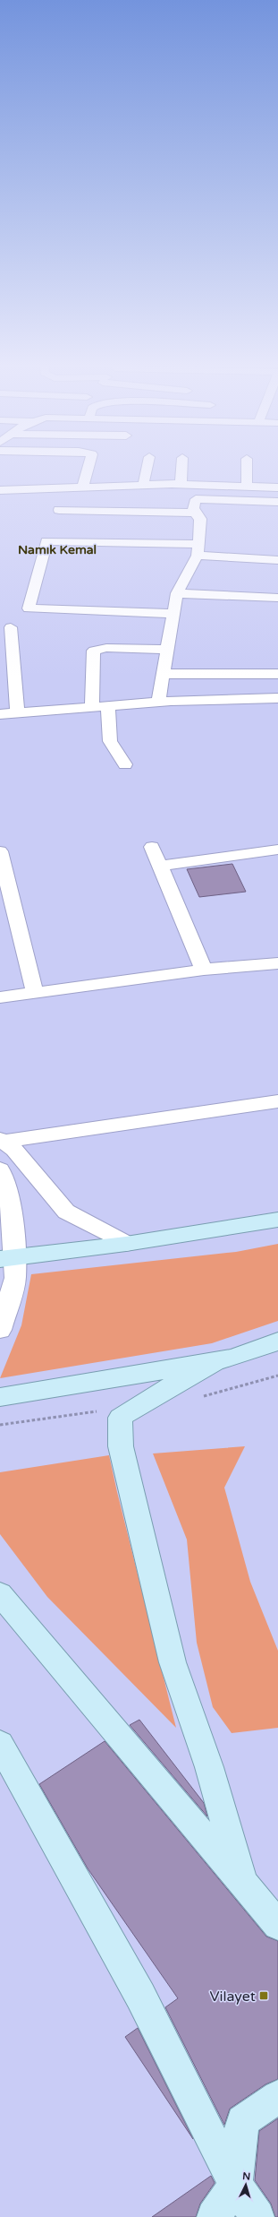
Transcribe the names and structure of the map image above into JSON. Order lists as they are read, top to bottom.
{
  "districts": ["Namık Kemal"],
  "places": {
    "transit": ["Vilayet"]
  },
  "north": "top"
}
